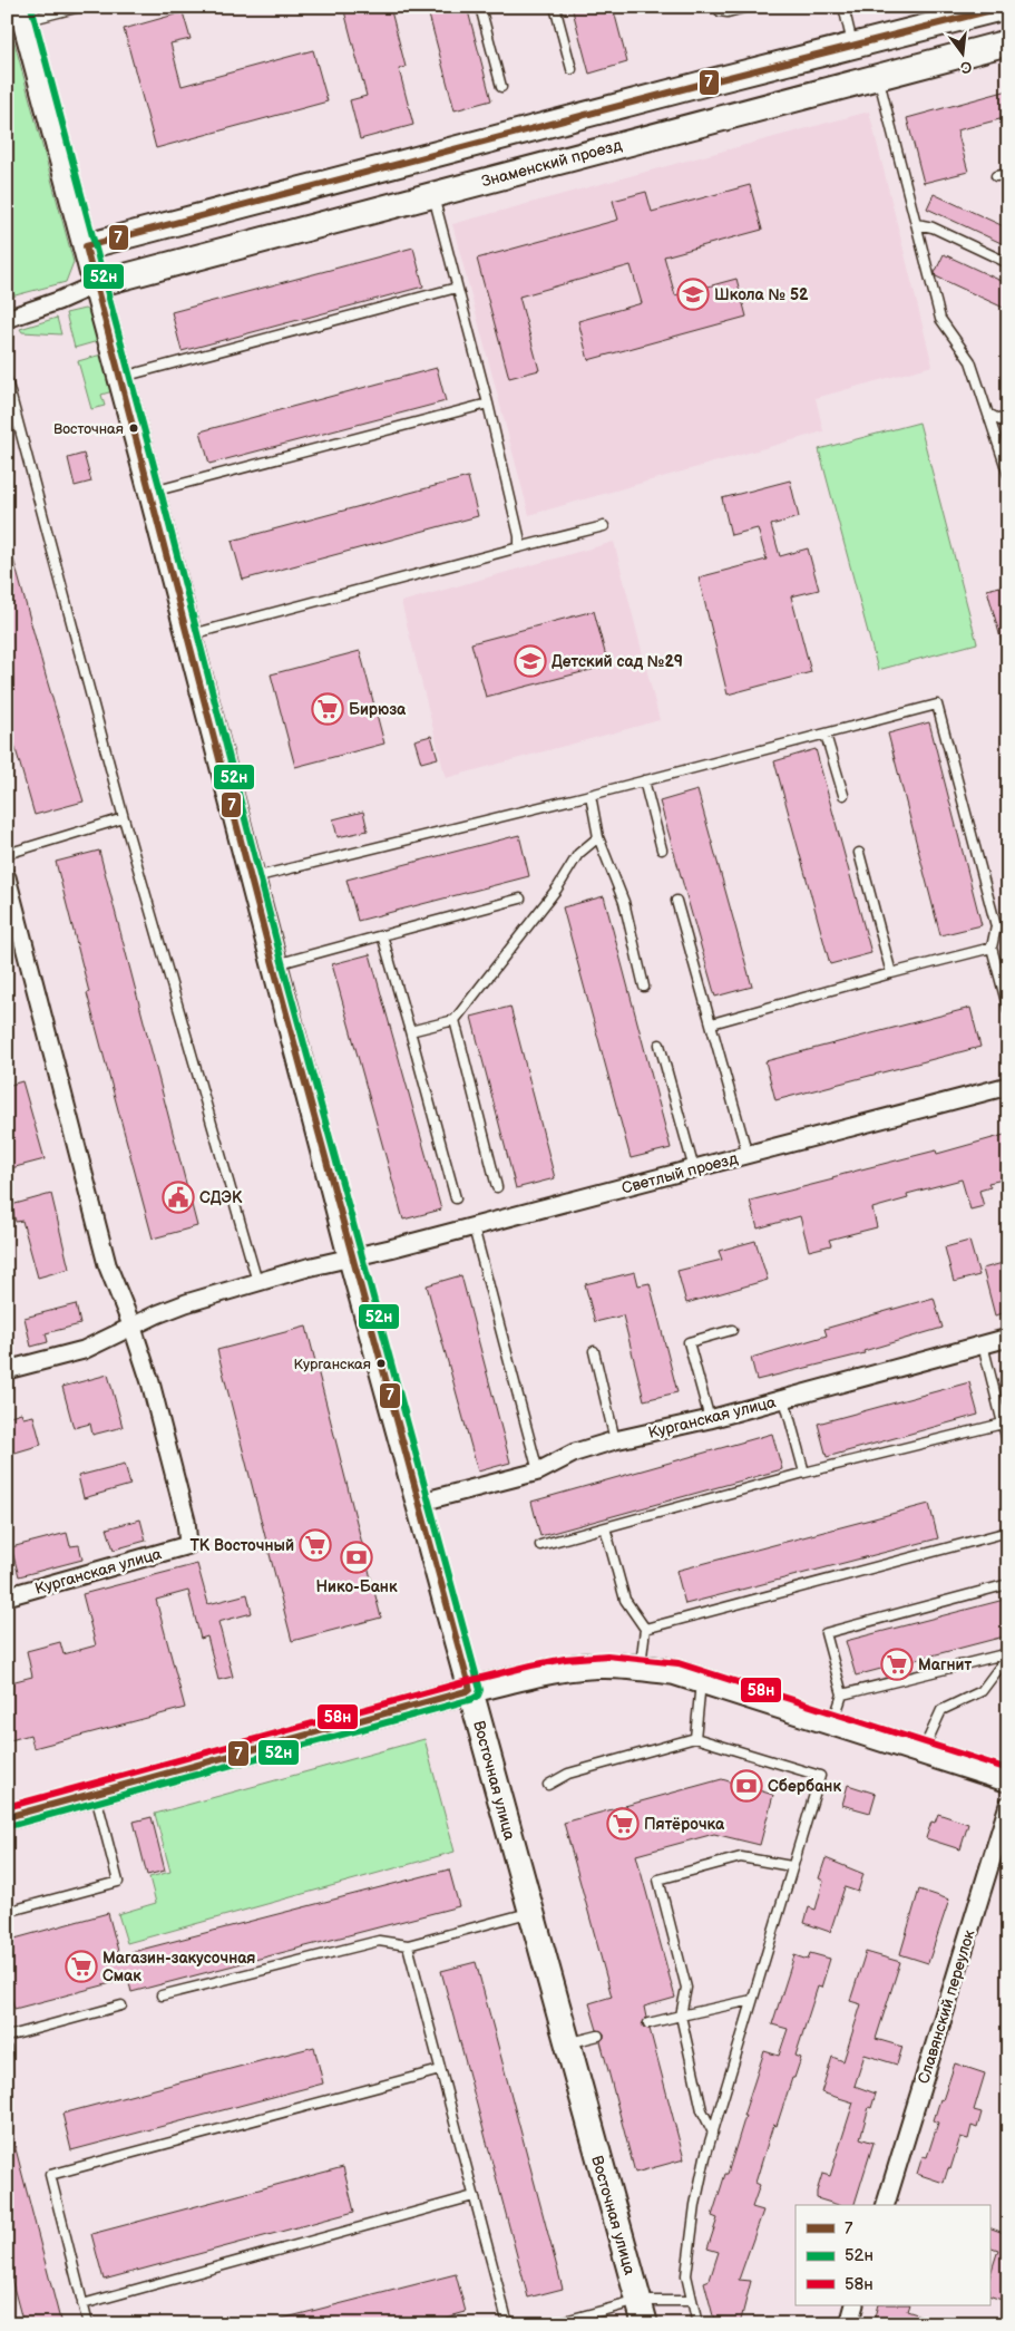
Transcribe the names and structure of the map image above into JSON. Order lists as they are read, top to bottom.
{
  "streets": {
    "main road": ["Знаменский проезд", "Восточная улица"],
    "street": ["Светлый проезд", "Курганская улица", "Славянский переулок"]
  },
  "crossings": [
    ["Знаменский проезд", "Восточная улица"],
    ["Светлый проезд", "Курганская улица"],
    ["Светлый проезд", "Восточная улица"],
    ["Курганская улица", "Восточная улица"]
  ],
  "places": {
    "school or university": ["Школа № 52", "Детский сад №29"],
    "other": ["Восточная", "Курганская"],
    "supermarket": [
      "Бирюза",
      "ТК Восточный",
      "Магнит",
      "Пятёрочка",
      "Магазин-закусочная Смак"
    ],
    "public building": ["СДЭК"],
    "bank": ["Нико-Банк", "Сбербанк"]
  },
  "lines": ["transit line 7", "transit line 52н", "transit line 58н"],
  "legend": ["7", "52н", "58н"],
  "north": "bottom"
}
